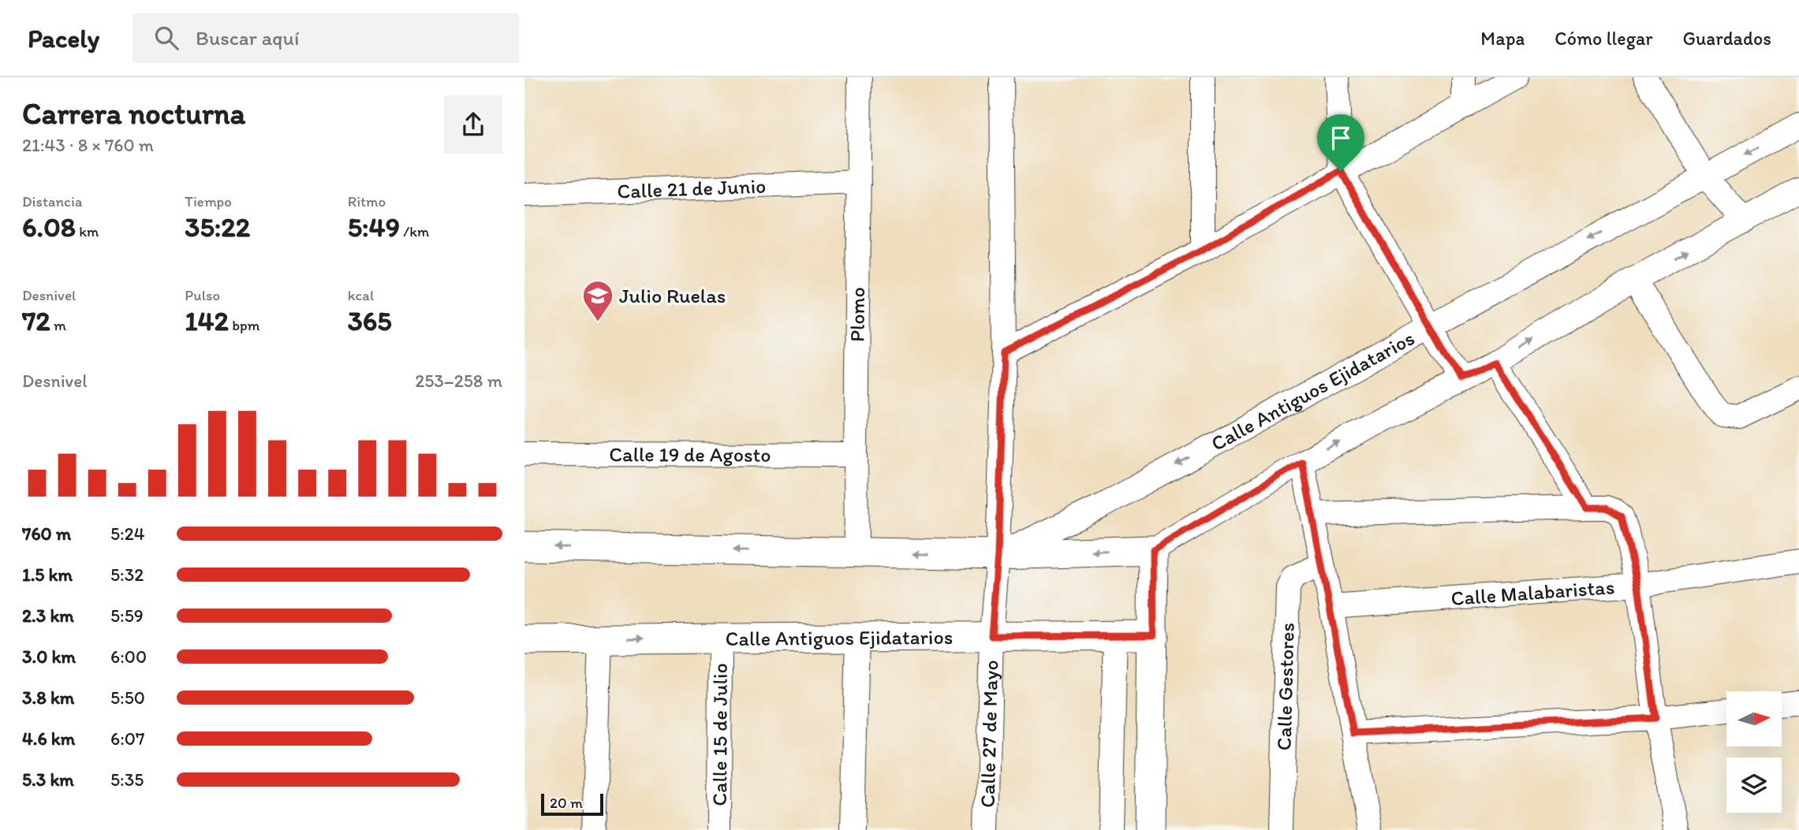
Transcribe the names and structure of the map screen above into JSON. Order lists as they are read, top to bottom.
{
  "streets": {
    "street": [
      "Calle 21 de Junio",
      "Plomo",
      "Calle Antiguos Ejidatarios",
      "Calle 19 de Agosto",
      "Calle Malabaristas",
      "Calle Gestores",
      "Calle 27 de Mayo",
      "Calle 15 de Julio"
    ]
  },
  "crossings": [
    ["Calle 21 de Junio", "Plomo"],
    ["Plomo", "Calle Antiguos Ejidatarios"],
    ["Plomo", "Calle 19 de Agosto"],
    ["Calle Antiguos Ejidatarios", "Calle 27 de Mayo"],
    ["Calle Antiguos Ejidatarios", "Calle 15 de Julio"]
  ],
  "places": {
    "school or university": ["Julio Ruelas"]
  },
  "scale_bar": "20 m",
  "north": "right",
  "page": {
    "header": "Pacely",
    "search": "Buscar aquí",
    "nav": ["Mapa", "Cómo llegar", "Guardados"],
    "heading": ["Carrera nocturna", "21:43 · 8 × 760 m"],
    "stats": [
      ["Distancia", "6.08 km"],
      ["Tiempo", "35:22"],
      ["Ritmo", "5:49 /km"],
      ["Desnivel", "72 m"],
      ["Pulso", "142 bpm"],
      ["kcal", "365"]
    ],
    "chart": ["Desnivel", "253–258 m"],
    "list": [
      {
        "name": "760 m",
        "note": "5:24"
      },
      {
        "name": "1.5 km",
        "note": "5:32"
      },
      {
        "name": "2.3 km",
        "note": "5:59"
      },
      {
        "name": "3.0 km",
        "note": "6:00"
      },
      {
        "name": "3.8 km",
        "note": "5:50"
      },
      {
        "name": "4.6 km",
        "note": "6:07"
      },
      {
        "name": "5.3 km",
        "note": "5:35"
      }
    ],
    "scale": "20 m"
  }
}
